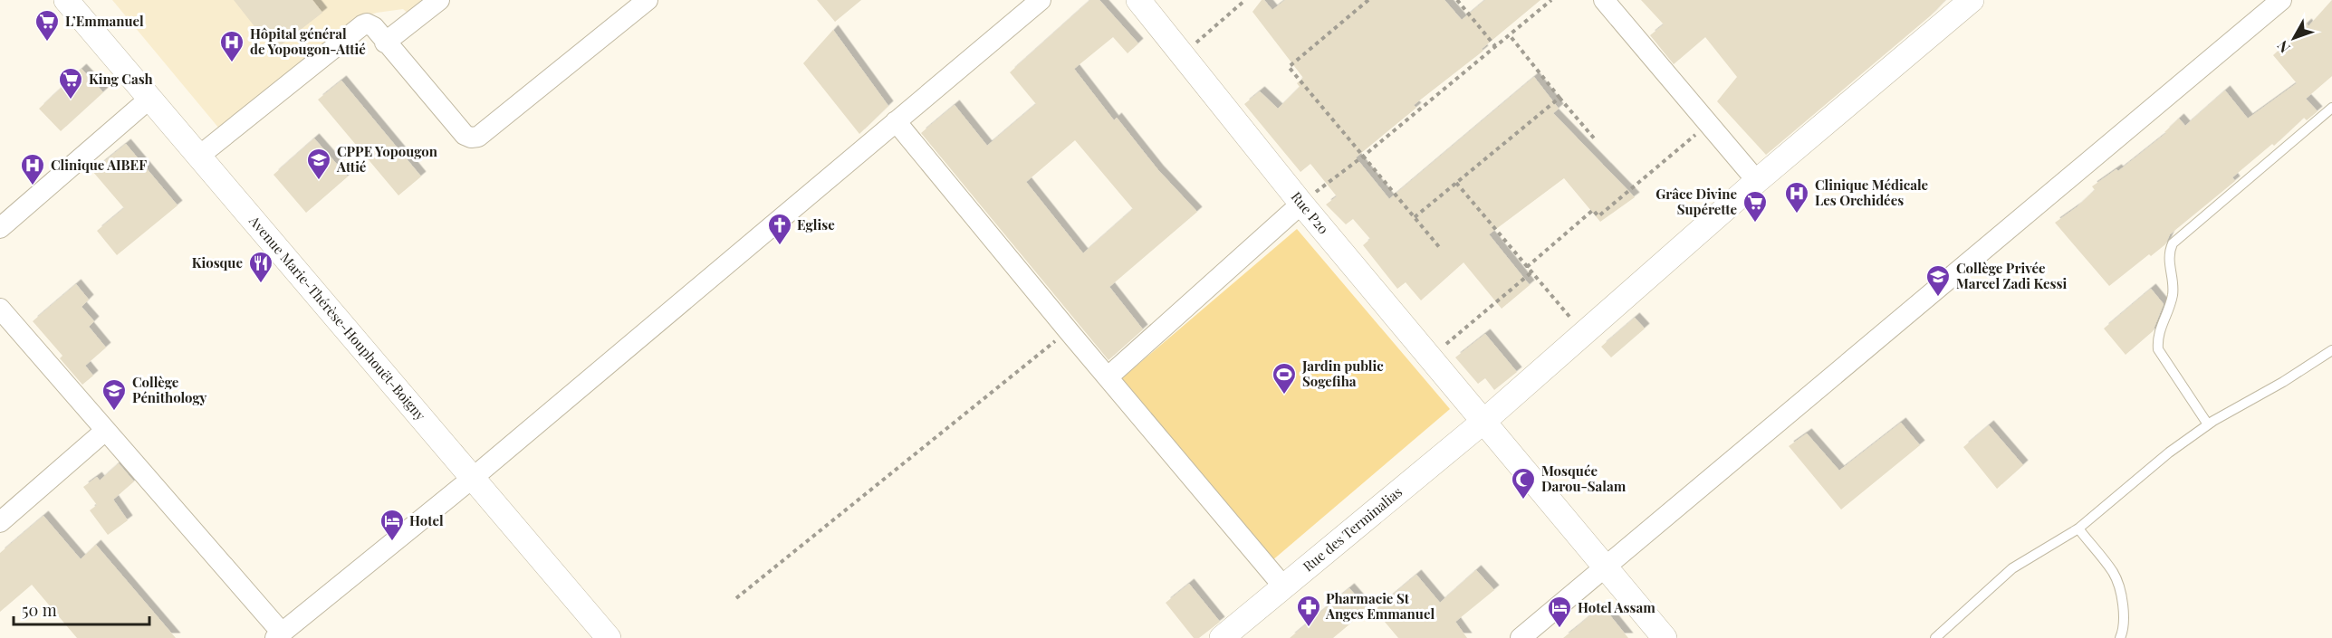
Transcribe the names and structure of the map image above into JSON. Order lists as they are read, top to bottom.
{
  "streets": {
    "street": ["Rue P20", "Avenue Marie-Thérèse-Houphouët-Boigny", "Rue des Terminalias"]
  },
  "crossings": [
    ["Rue P20", "Rue des Terminalias"]
  ],
  "places": {
    "supermarket": ["L’Emmanuel", "King Cash", "Grâce Divine Supérette"],
    "hospital": ["Hôpital général de Yopougon-Attié", "Clinique AIBEF", "Clinique Médicale Les Orchidées"],
    "school or university": ["CPPE Yopougon Attié", "Collège Privée Marcel Zadi Kessi", "Collège Pénithology"],
    "church": ["Eglise"],
    "restaurant": ["Kiosque"],
    "sports": ["Jardin public Sogefiha"],
    "mosque": ["Mosquée Darou-Salam"],
    "hotel": ["Hotel", "Hotel Assam"],
    "pharmacy": ["Pharmacie St Anges Emmanuel"]
  },
  "scale_bar": "50 m",
  "north": "bottom left"
}
